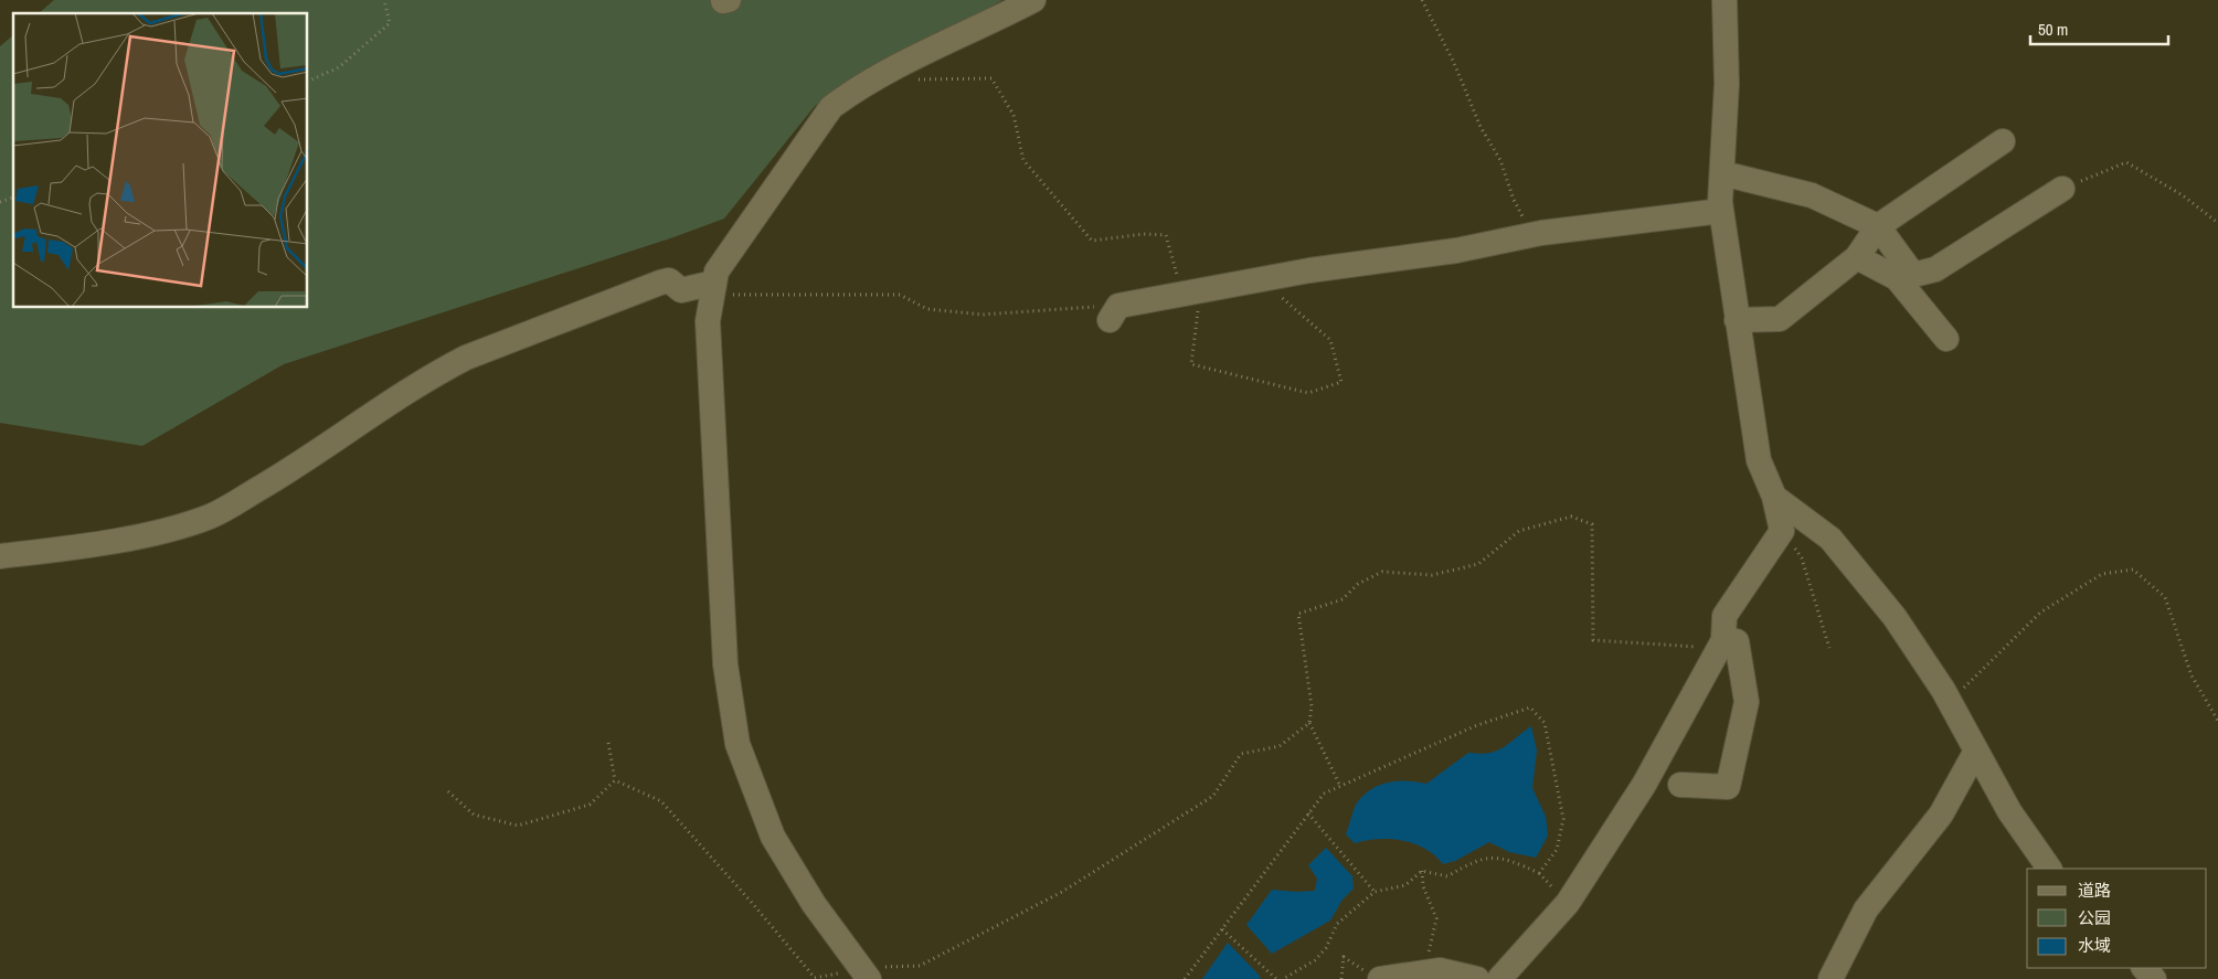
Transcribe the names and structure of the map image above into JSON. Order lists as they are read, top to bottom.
{
  "legend": ["道路", "公园", "水域"],
  "scale_bar": "50 m"
}
